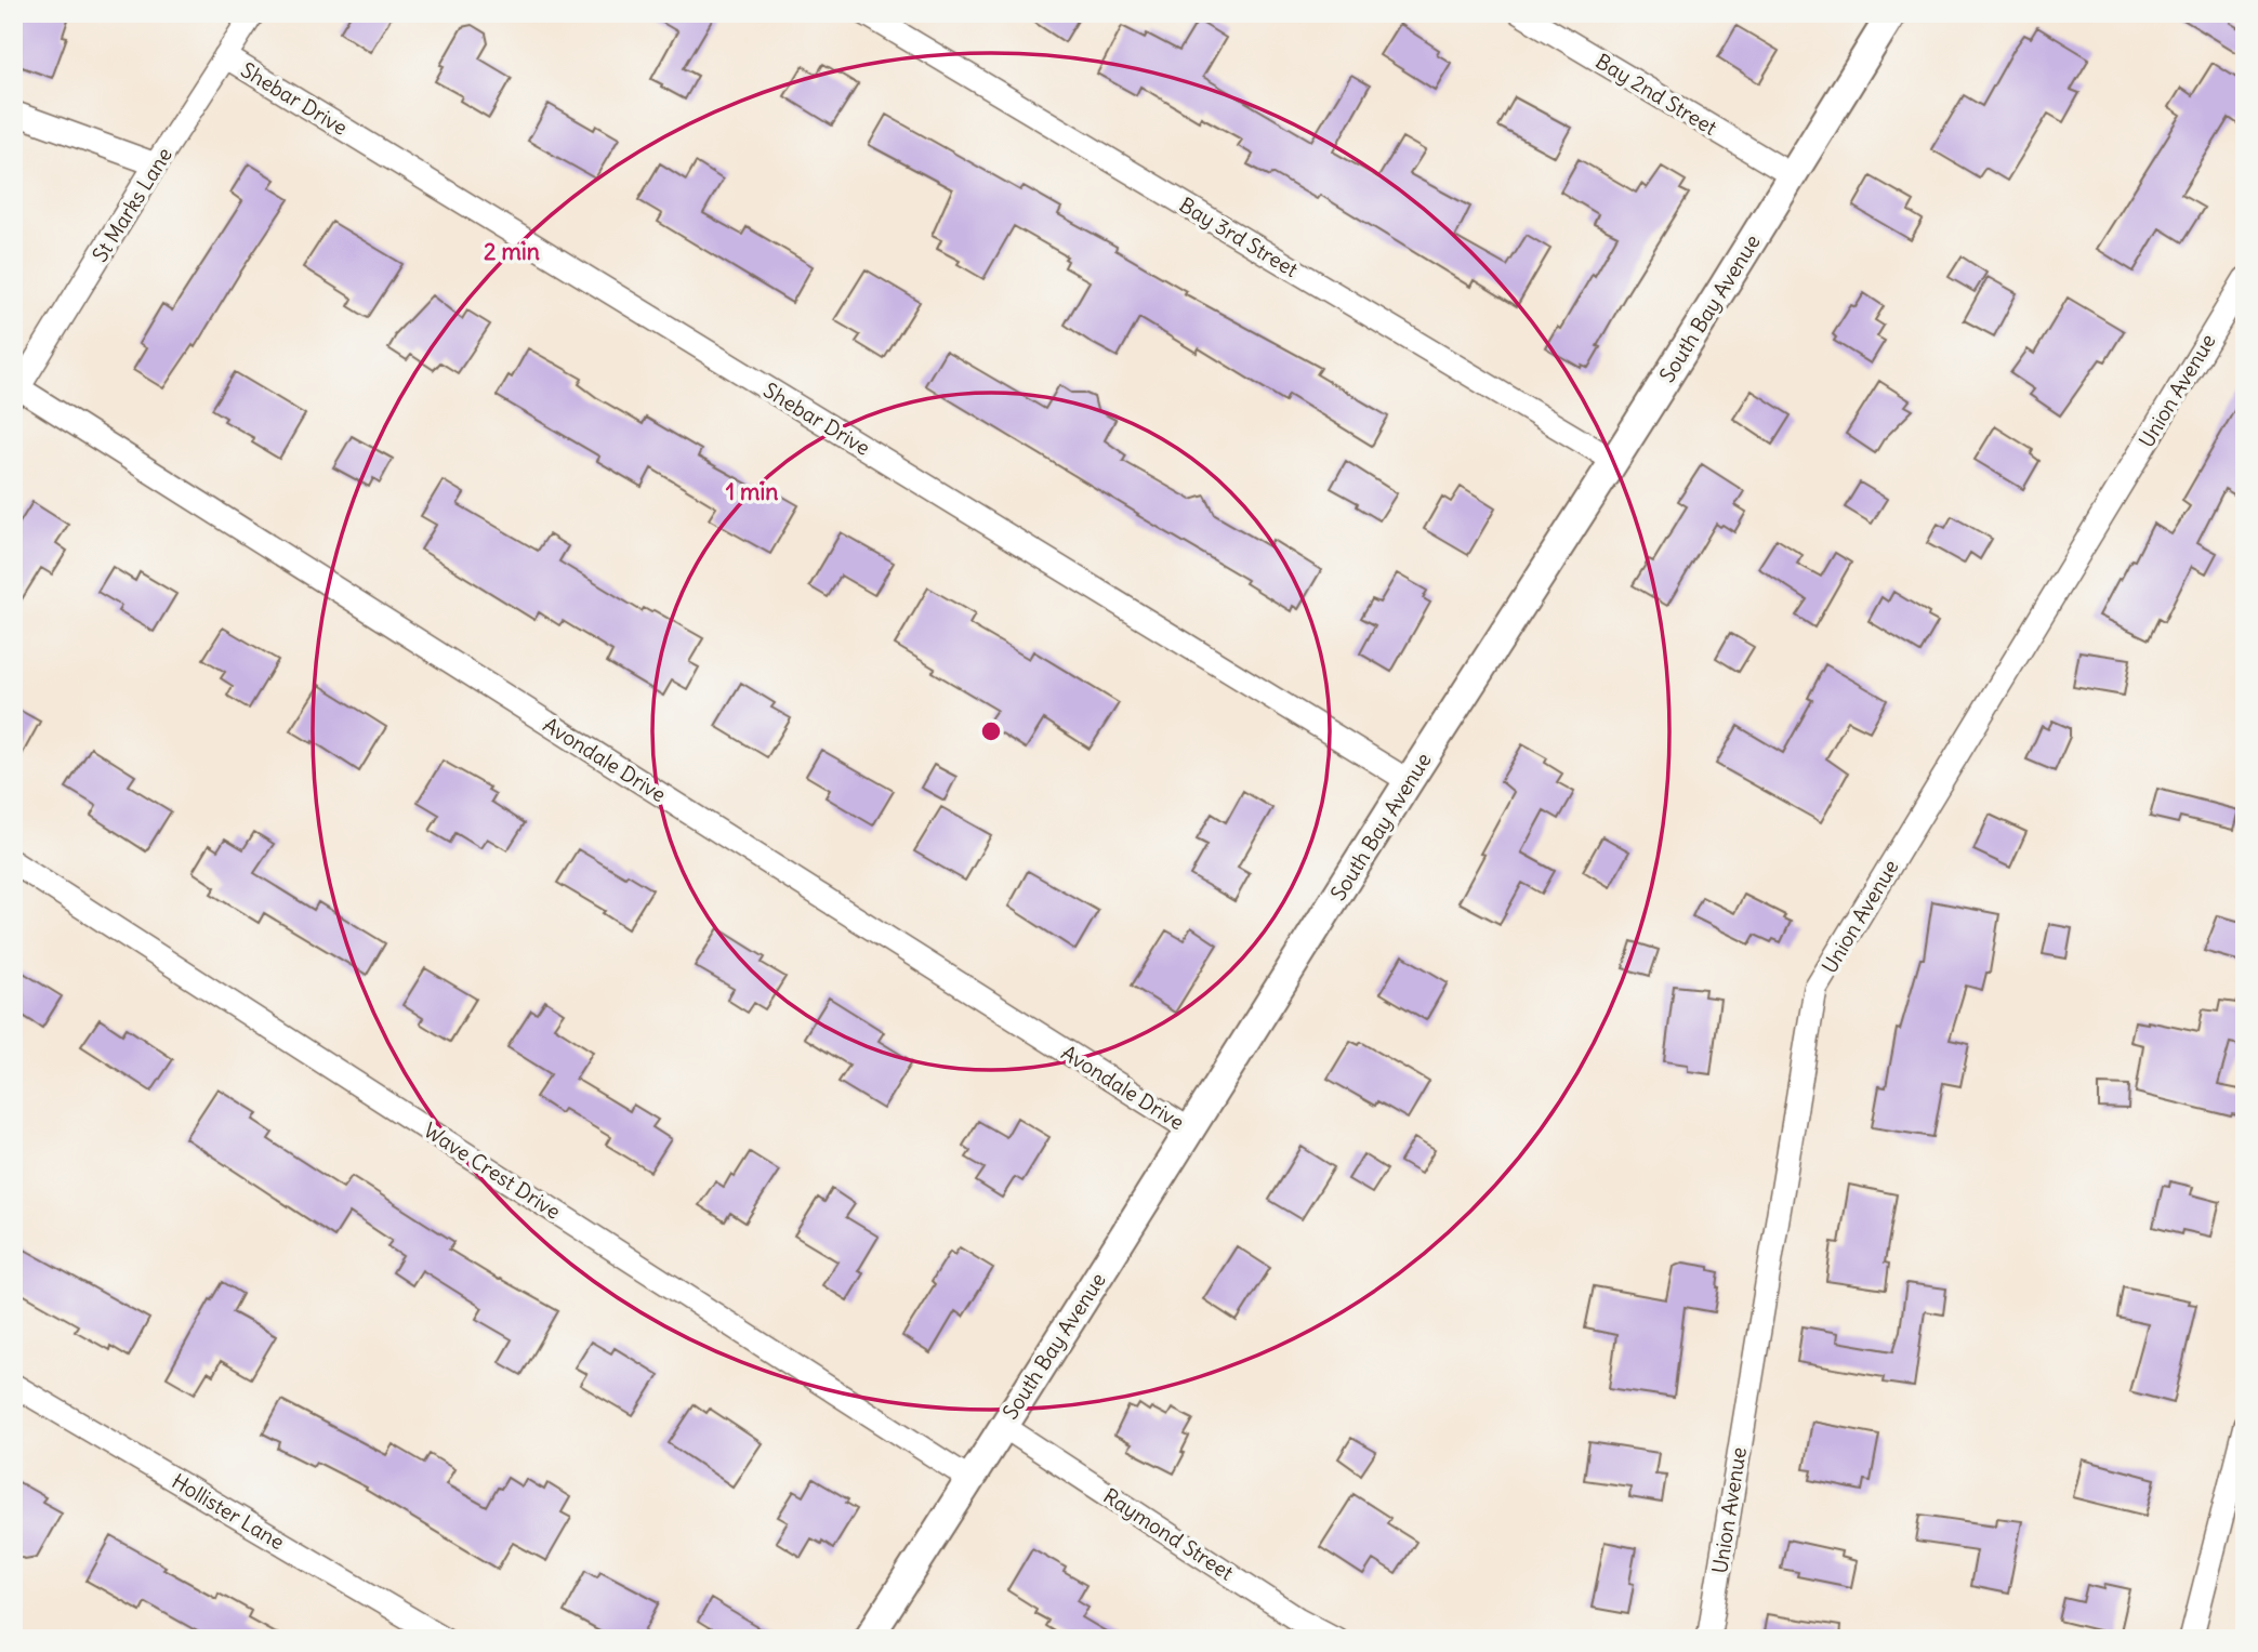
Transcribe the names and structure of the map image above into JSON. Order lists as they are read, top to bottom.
{
  "streets": {
    "street": [
      "Bay 2nd Street",
      "Shebar Drive",
      "St Marks Lane",
      "Bay 3rd Street",
      "South Bay Avenue",
      "Union Avenue",
      "Avondale Drive",
      "Wave Crest Drive",
      "Hollister Lane",
      "Raymond Street"
    ]
  },
  "crossings": [
    ["Bay 2nd Street", "South Bay Avenue"],
    ["Shebar Drive", "St Marks Lane"],
    ["Shebar Drive", "South Bay Avenue"],
    ["St Marks Lane", "Avondale Drive"],
    ["Bay 3rd Street", "South Bay Avenue"],
    ["South Bay Avenue", "Avondale Drive"],
    ["South Bay Avenue", "Wave Crest Drive"],
    ["South Bay Avenue", "Raymond Street"]
  ],
  "rings": ["2 min", "1 min"]
}
